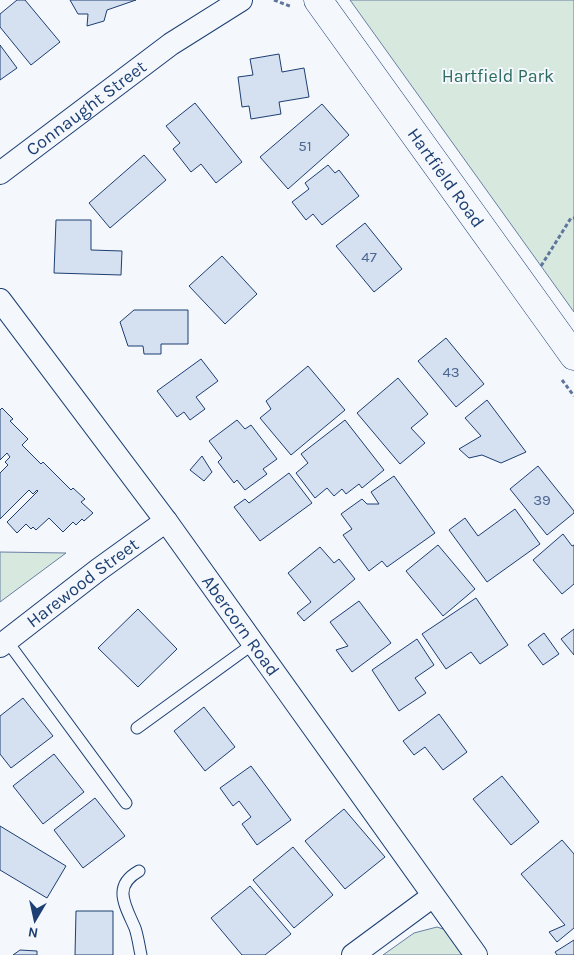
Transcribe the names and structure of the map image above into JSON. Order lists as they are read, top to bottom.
{
  "streets": {
    "street": [
      "Connaught Street",
      "Hartfield Road",
      "Harewood Street",
      "Abercorn Road"
    ]
  },
  "crossings": [
    ["Harewood Street", "Abercorn Road"]
  ],
  "parks": ["Hartfield Park"],
  "house_numbers": [
    "51",
    "47",
    "43",
    "39"
  ],
  "north": "bottom"
}
